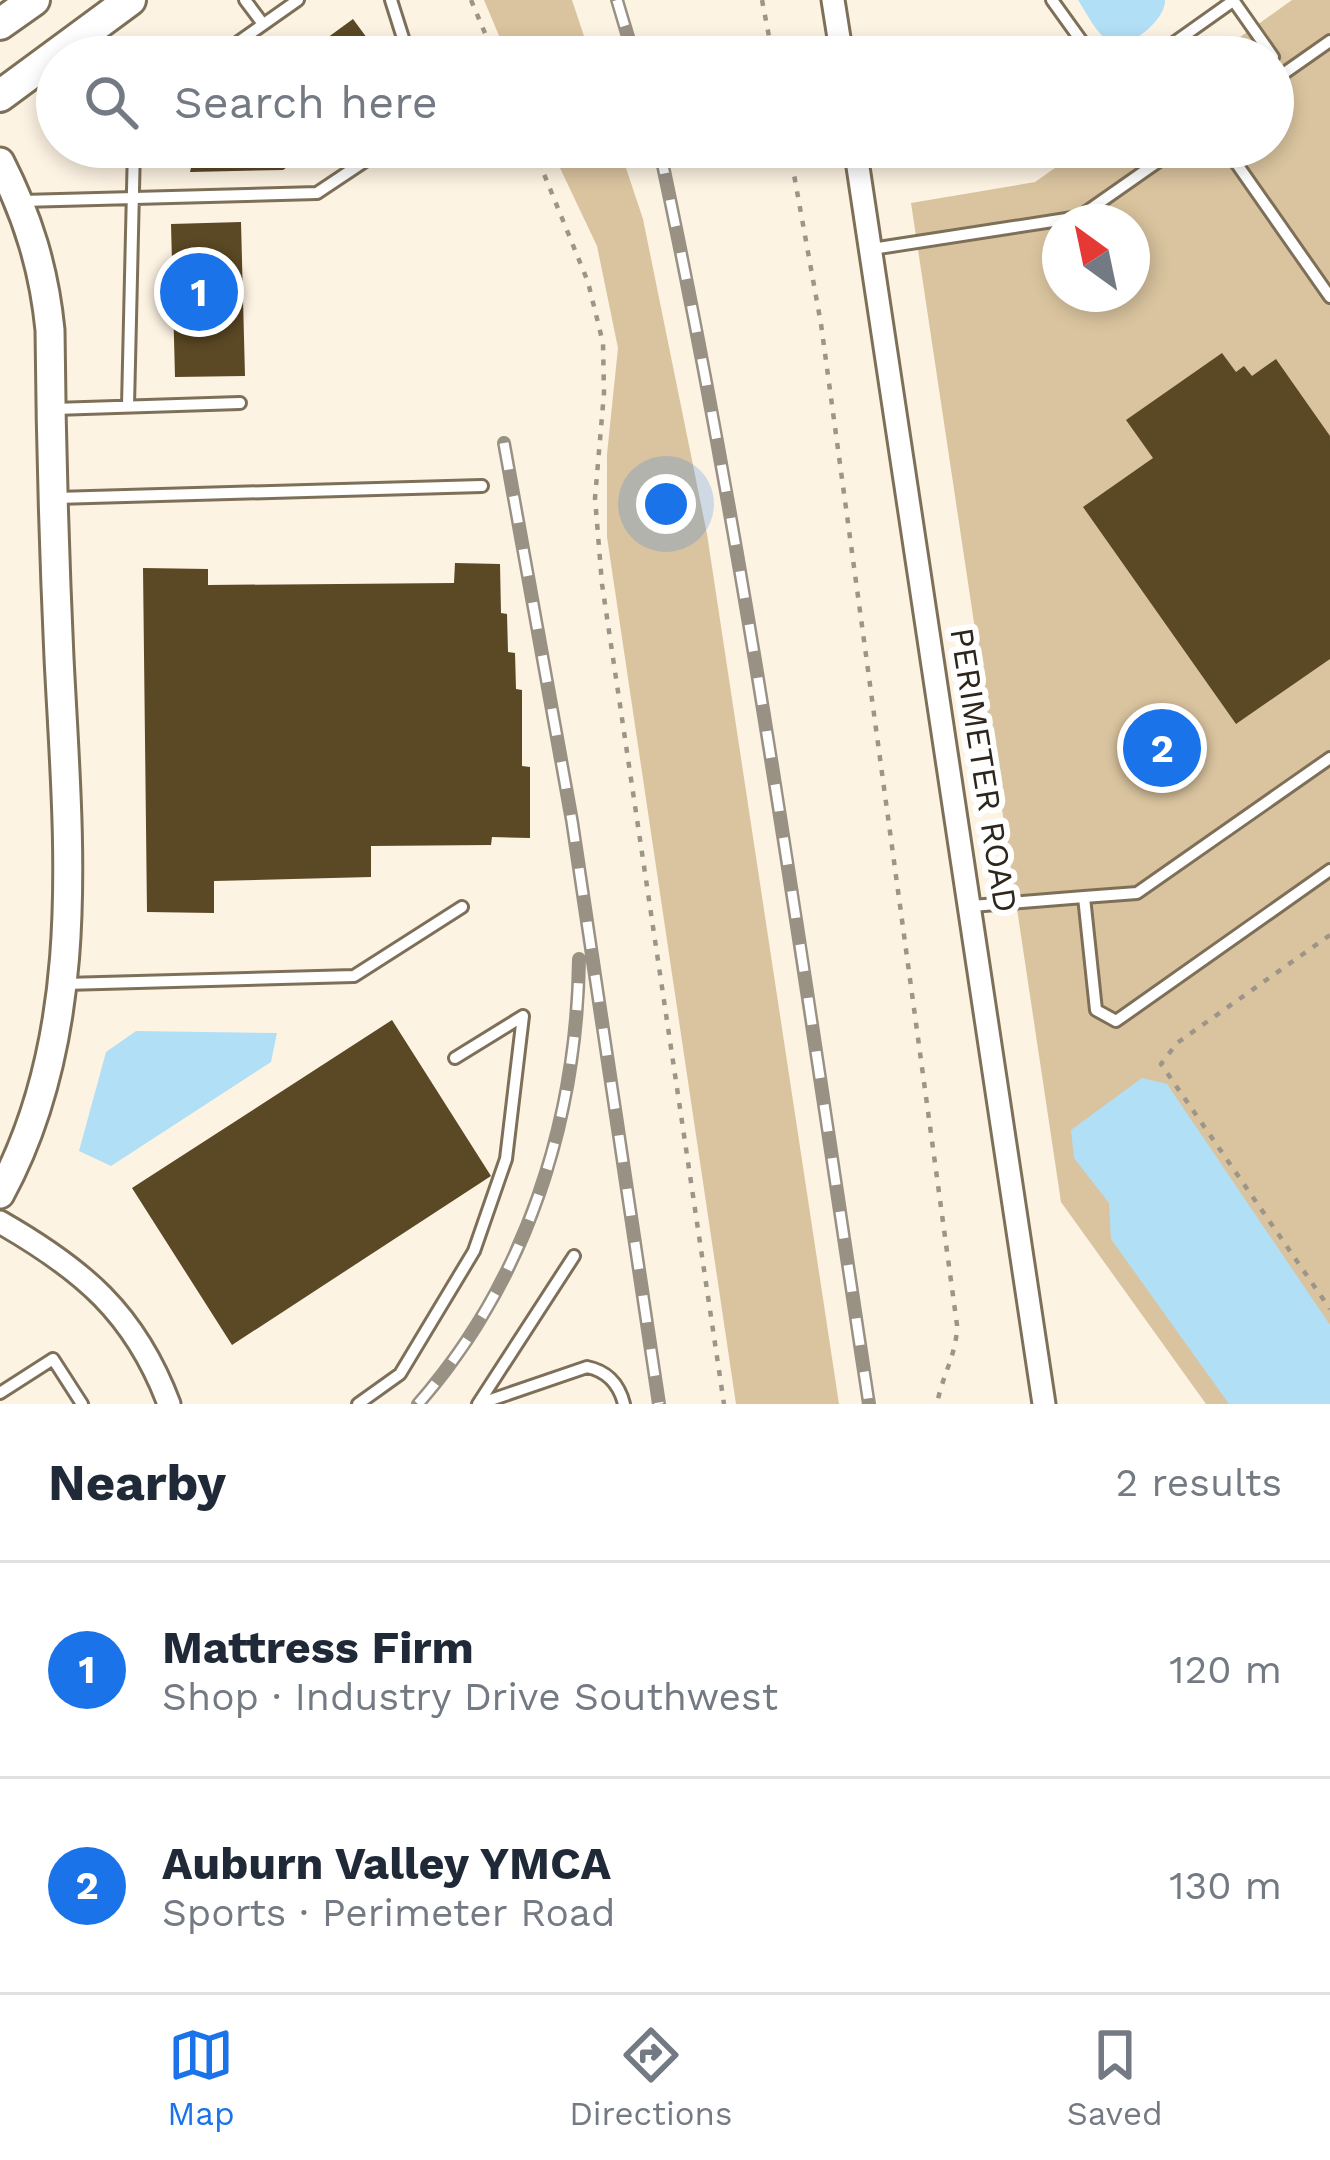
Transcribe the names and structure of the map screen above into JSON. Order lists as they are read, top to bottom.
{
  "streets": {
    "street": ["PERIMETER ROAD"]
  },
  "north": "top left",
  "page": {
    "search": "Search here",
    "pins": ["1", "2"],
    "heading": ["Nearby", "2 results"],
    "list": [
      {
        "mark": "1",
        "name": "Mattress Firm",
        "note": "Shop · Industry Drive Southwest",
        "value": "120 m"
      },
      {
        "mark": "2",
        "name": "Auburn Valley YMCA",
        "note": "Sports · Perimeter Road",
        "value": "130 m"
      }
    ],
    "nav": ["Map", "Directions", "Saved"]
  }
}
